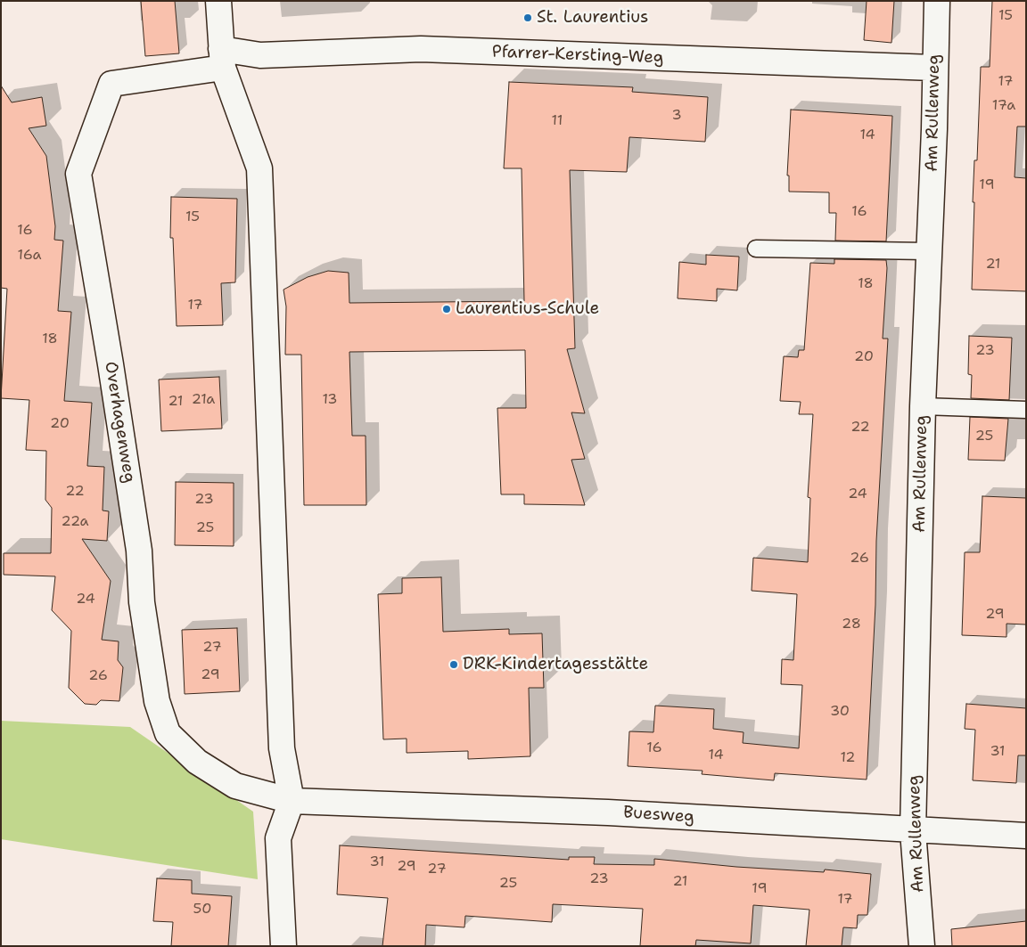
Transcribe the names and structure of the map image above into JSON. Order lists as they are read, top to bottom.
{
  "streets": {
    "street": [
      "Pfarrer-Kersting-Weg",
      "Am Rullenweg",
      "Overhagenweg",
      "Buesweg"
    ]
  },
  "crossings": [
    ["Pfarrer-Kersting-Weg", "Am Rullenweg"],
    ["Pfarrer-Kersting-Weg", "Overhagenweg"],
    ["Am Rullenweg", "Buesweg"],
    ["Overhagenweg", "Buesweg"]
  ],
  "places": ["St. Laurentius", "Laurentius-Schule", "DRK-Kindertagesstätte"],
  "house_numbers": [
    "15",
    "17",
    "17a",
    "3",
    "11",
    "14",
    "19",
    "16",
    "15",
    "16",
    "16a",
    "21",
    "18",
    "17",
    "18",
    "23",
    "20",
    "21a",
    "13",
    "21",
    "20",
    "22",
    "25",
    "22",
    "24",
    "23",
    "22a",
    "25",
    "26",
    "24",
    "29",
    "28",
    "27",
    "29",
    "26",
    "30",
    "16",
    "31",
    "14",
    "12",
    "31",
    "29",
    "27",
    "23",
    "21",
    "25",
    "19",
    "17",
    "50"
  ]
}
